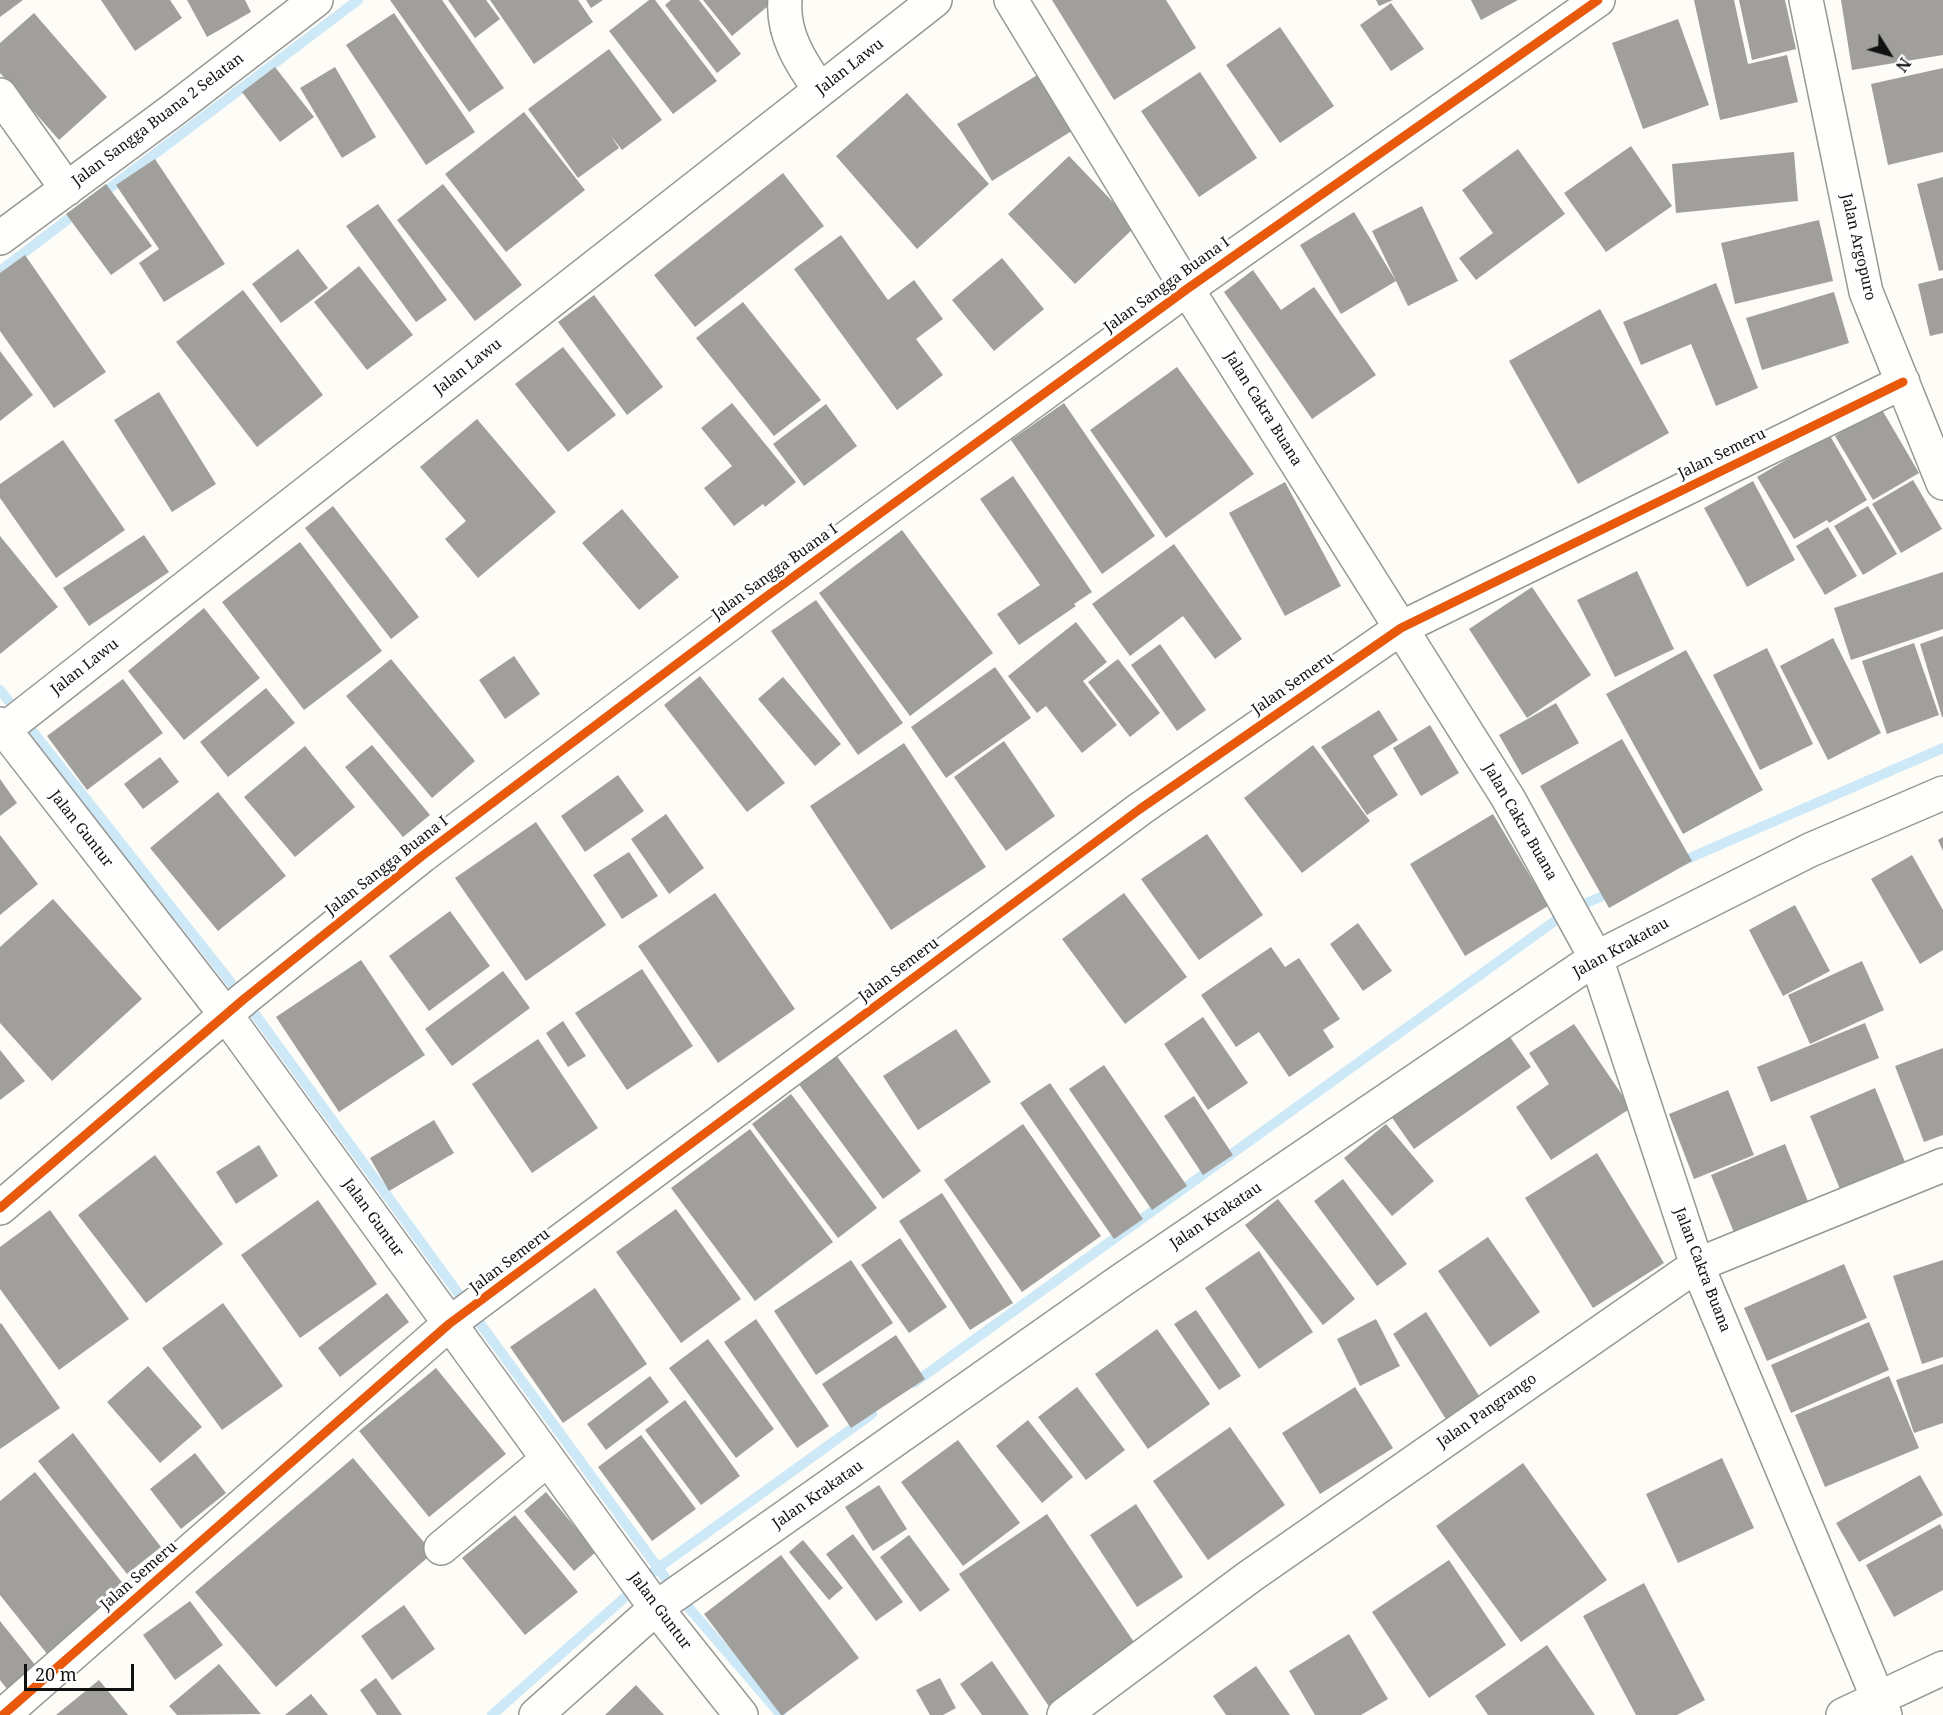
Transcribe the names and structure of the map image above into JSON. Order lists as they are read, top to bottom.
{
  "streets": {
    "street": [
      "Jalan Lawu",
      "Jalan Sangga Buana 2 Selatan",
      "Jalan Argopuro",
      "Jalan Sangga Buana I",
      "Jalan Cakra Buana",
      "Jalan Semeru",
      "Jalan Guntur",
      "Jalan Krakatau",
      "Jalan Pangrango"
    ]
  },
  "crossings": [
    ["Jalan Lawu", "Jalan Guntur"],
    ["Jalan Argopuro", "Jalan Semeru"],
    ["Jalan Sangga Buana I", "Jalan Cakra Buana"],
    ["Jalan Sangga Buana I", "Jalan Guntur"],
    ["Jalan Cakra Buana", "Jalan Semeru"],
    ["Jalan Cakra Buana", "Jalan Krakatau"],
    ["Jalan Cakra Buana", "Jalan Pangrango"],
    ["Jalan Semeru", "Jalan Guntur"],
    ["Jalan Guntur", "Jalan Krakatau"]
  ],
  "scale_bar": "20 m",
  "north": "bottom right"
}
